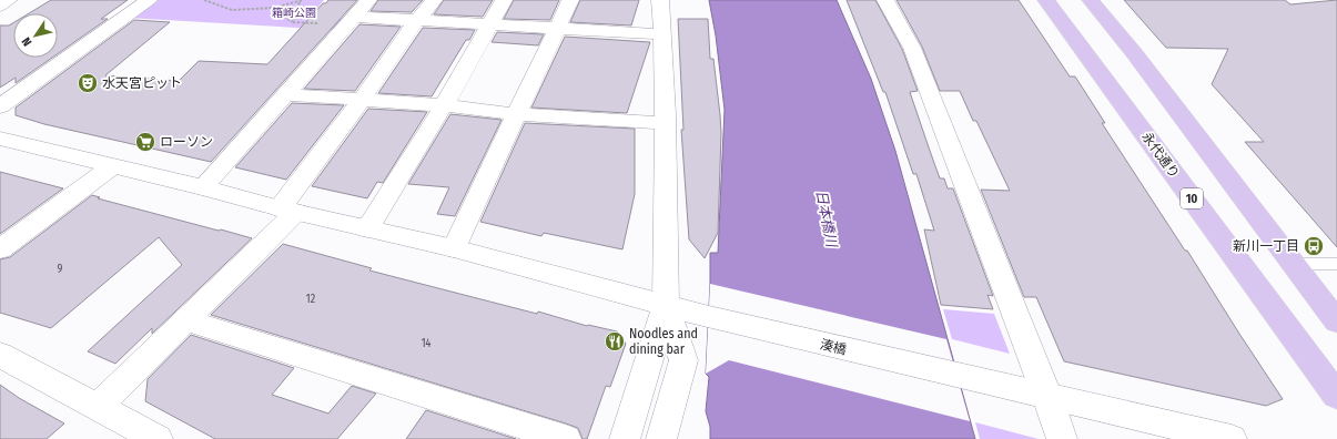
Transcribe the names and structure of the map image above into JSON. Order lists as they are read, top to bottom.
{
  "streets": {
    "main road": ["永代通り", "10"],
    "street": ["湊橋"]
  },
  "water": ["日本橋川"],
  "parks": ["箱崎公園"],
  "places": {
    "theatre": ["水天宮ピット"],
    "supermarket": ["ローソン"],
    "bus stop": ["新川一丁目"],
    "restaurant": ["Noodles and dining bar"]
  },
  "house_numbers": ["9", "12", "14"],
  "north": "bottom left"
}
